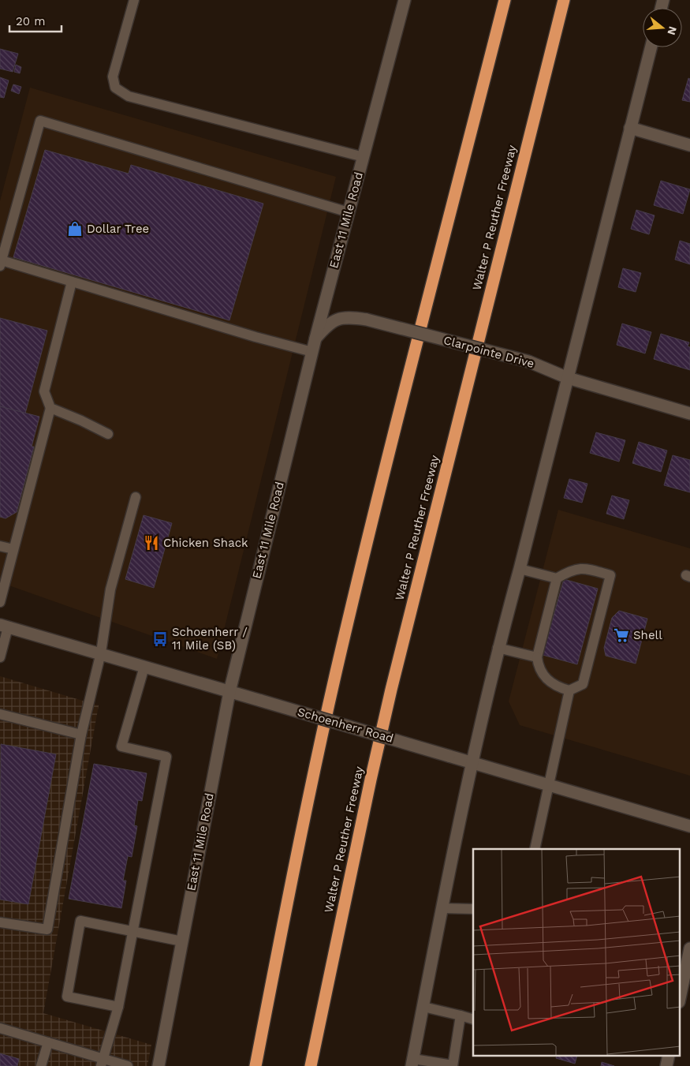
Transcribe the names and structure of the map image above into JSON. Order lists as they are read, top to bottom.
{
  "streets": {
    "highway": ["Walter P Reuther Freeway"],
    "main road": ["East 11 Mile Road", "Clarpointe Drive", "Schoenherr Road"]
  },
  "crossings": [
    ["East 11 Mile Road", "Clarpointe Drive"],
    ["East 11 Mile Road", "Schoenherr Road"]
  ],
  "places": {
    "shop": ["Dollar Tree"],
    "restaurant": ["Chicken Shack"],
    "supermarket": ["Shell"],
    "bus stop": ["Schoenherr / 11 Mile (SB)"]
  },
  "scale_bar": "20 m",
  "north": "right"
}
